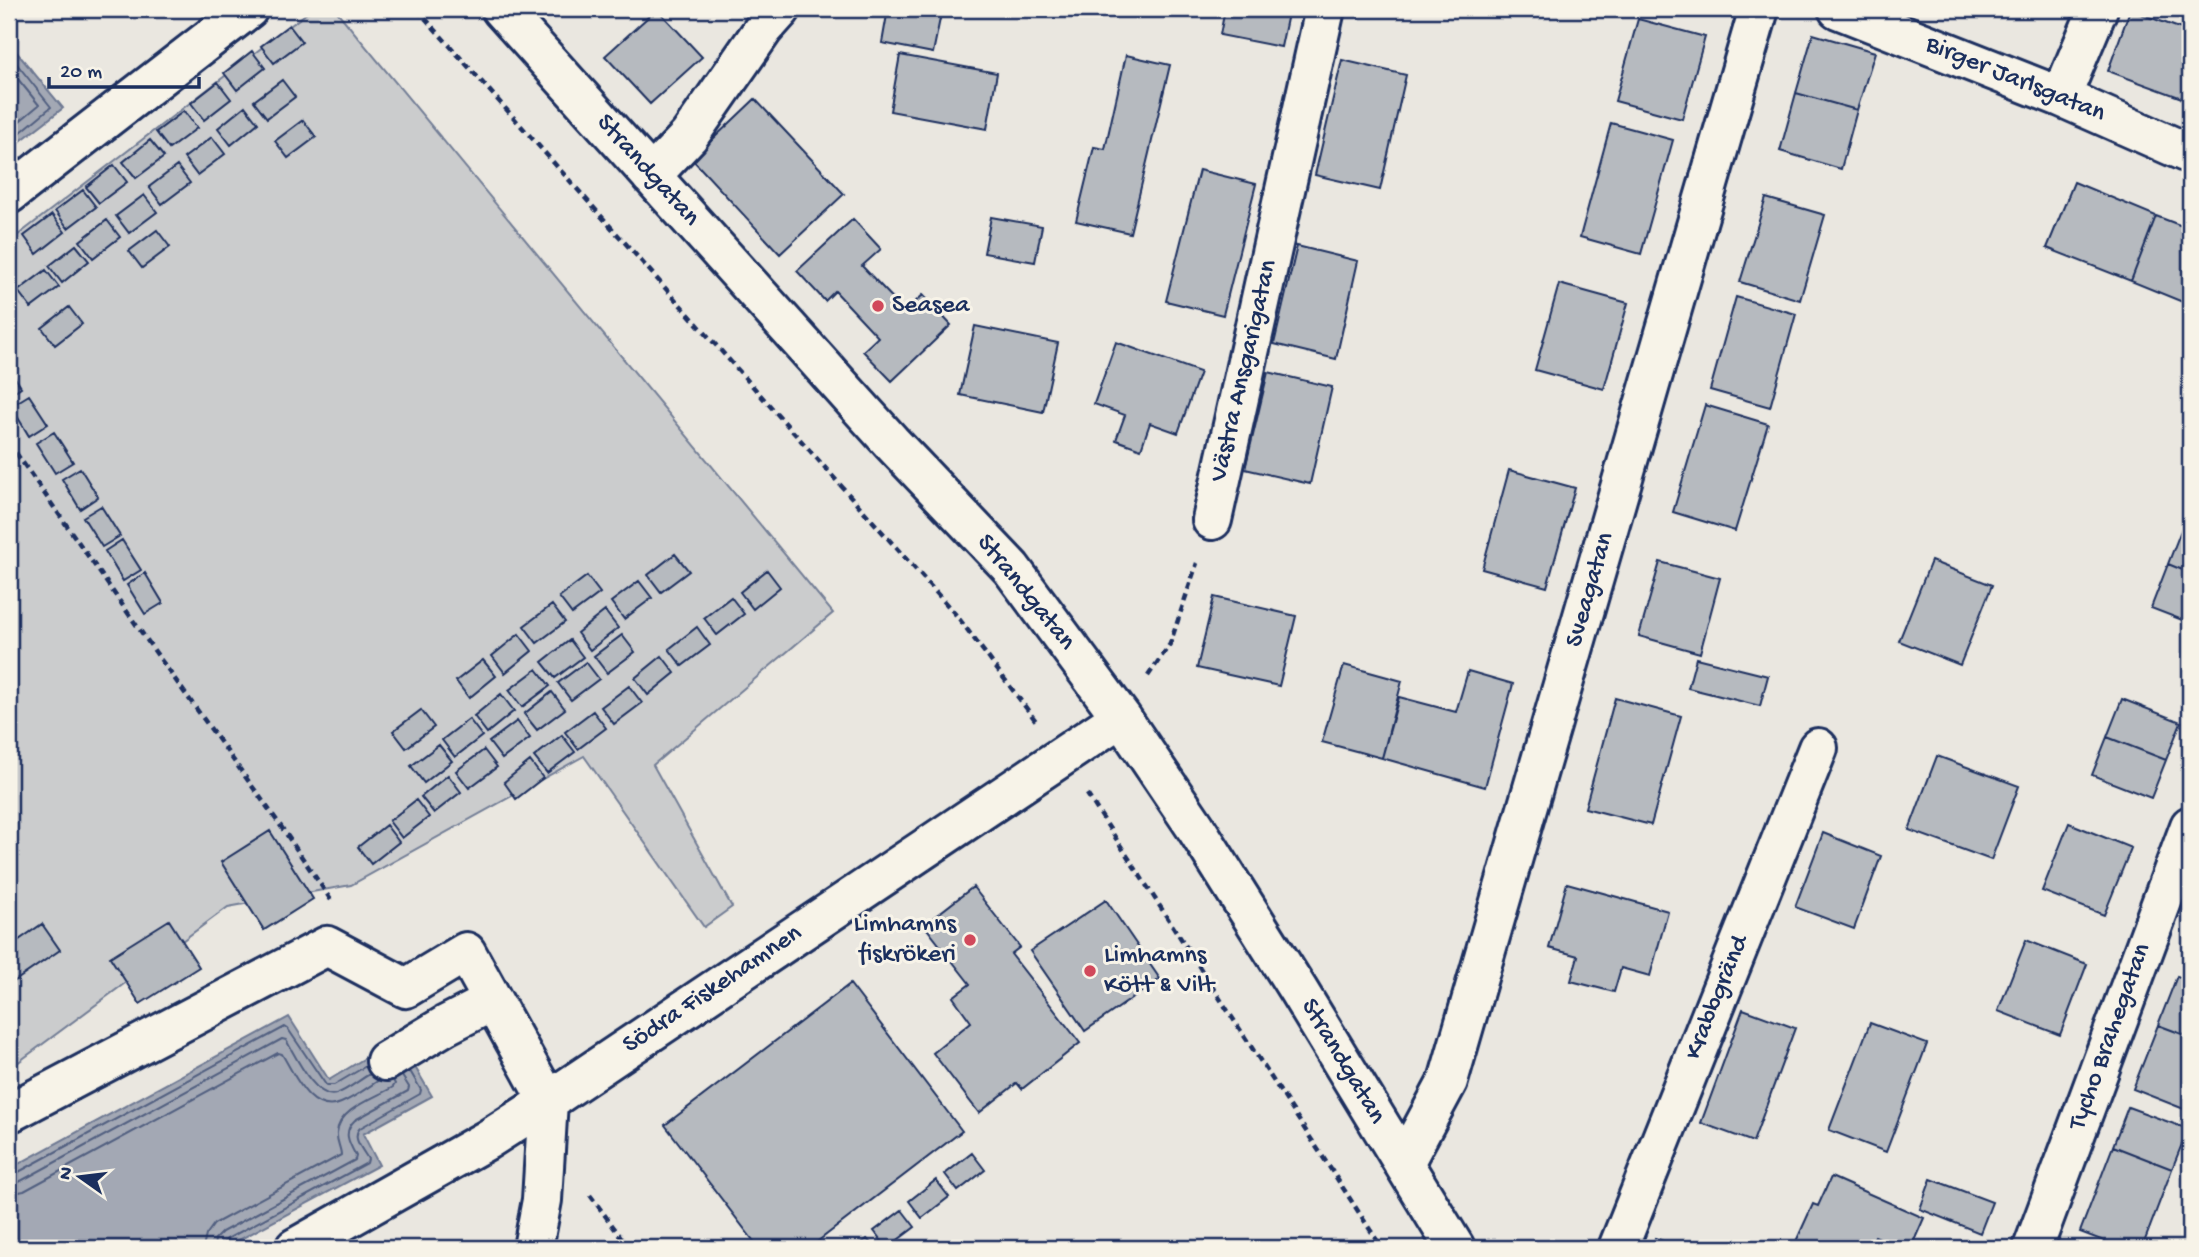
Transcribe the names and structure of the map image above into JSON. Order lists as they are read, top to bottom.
{
  "streets": {
    "street": [
      "Birger Jarlsgatan",
      "Strandgatan",
      "Västra Ansgarigatan",
      "Sveagatan",
      "Södra Fiskehamnen",
      "Krabbgränd",
      "Tycho Brahegatan"
    ]
  },
  "crossings": [
    ["Strandgatan", "Västra Ansgarigatan"],
    ["Strandgatan", "Sveagatan"],
    ["Strandgatan", "Södra Fiskehamnen"],
    ["Västra Ansgarigatan", "Södra Fiskehamnen"]
  ],
  "places": ["Seasea", "Limhamns fiskrökeri", "Limhamns Kött & Vilt"],
  "scale_bar": "20 m",
  "north": "left"
}
